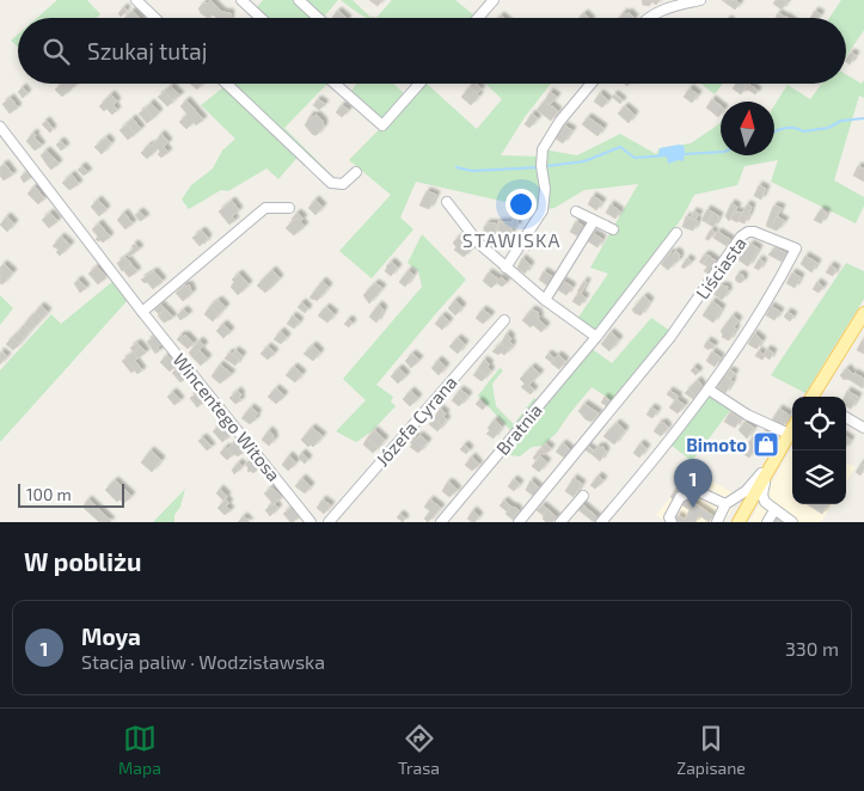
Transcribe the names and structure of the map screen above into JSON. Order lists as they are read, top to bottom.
{
  "streets": {
    "street": [
      "Liściasta",
      "Wincentego Witosa",
      "Józefa Cyrana",
      "Bratnia"
    ]
  },
  "districts": ["STAWISKA"],
  "places": {
    "shop": ["Bimoto"]
  },
  "scale_bar": "100 m",
  "north": "top",
  "page": {
    "search": "Szukaj tutaj",
    "pins": "1",
    "scale": "100 m",
    "heading": "W pobliżu",
    "list": [
      {
        "mark": "1",
        "name": "Moya",
        "note": "Stacja paliw · Wodzisławska",
        "value": "330 m"
      }
    ],
    "nav": ["Mapa", "Trasa", "Zapisane"]
  }
}
